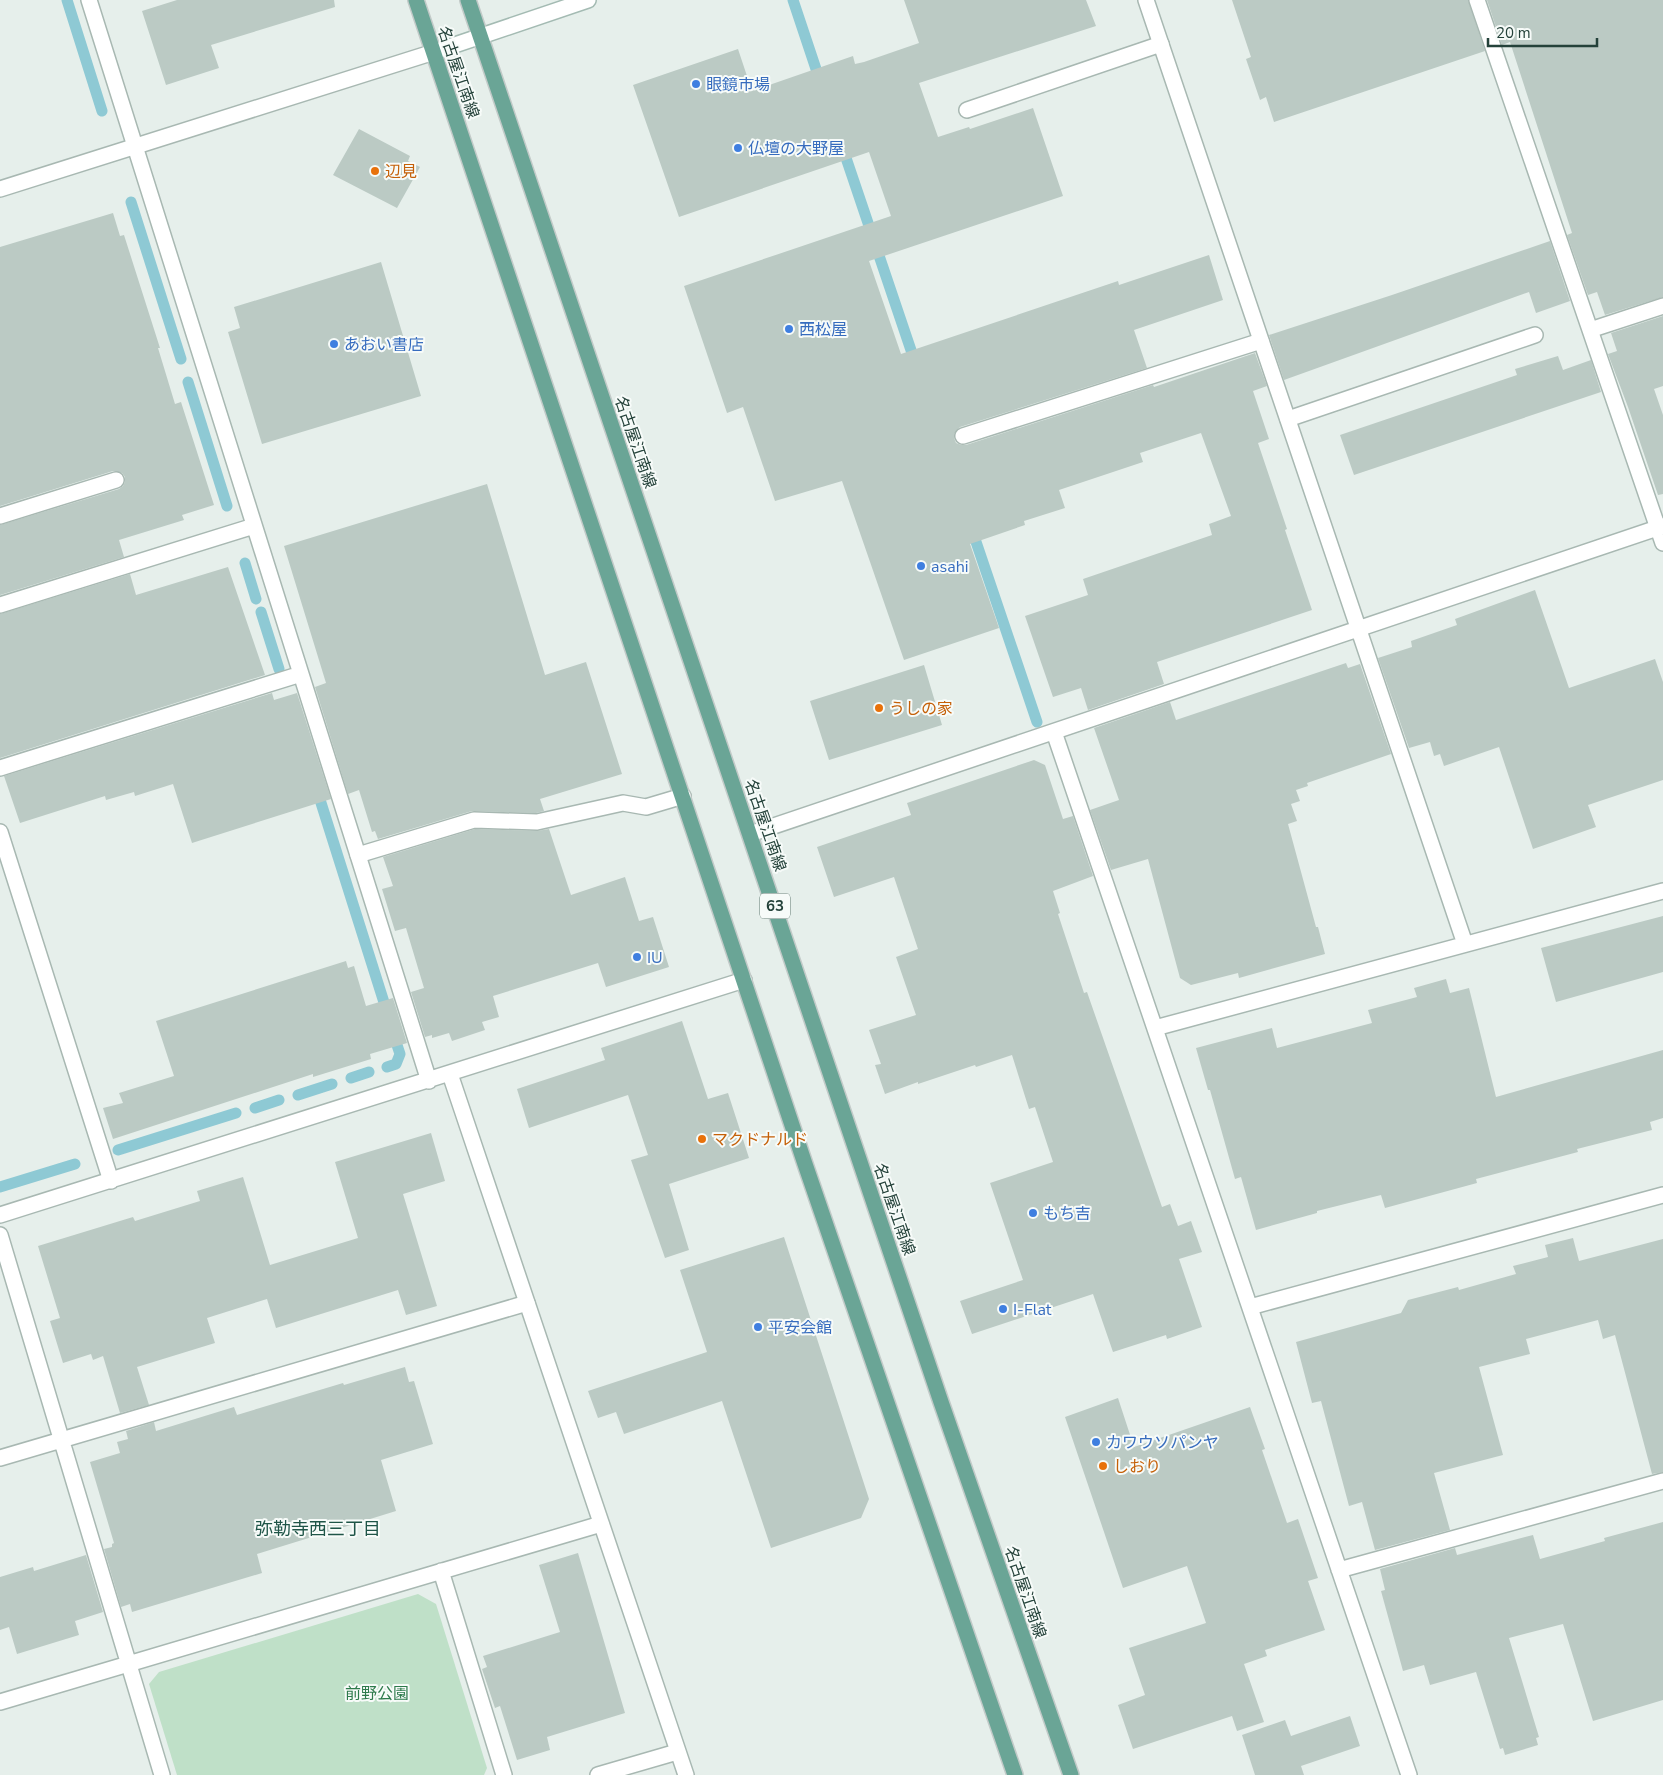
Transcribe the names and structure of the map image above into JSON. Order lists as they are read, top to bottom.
{
  "streets": {
    "main road": ["名古屋江南線", "63"]
  },
  "districts": ["弥勒寺西三丁目"],
  "parks": ["前野公園"],
  "places": [
    "眼鏡市場",
    "仏壇の大野屋",
    "辺見",
    "西松屋",
    "あおい書店",
    "asahi",
    "うしの家",
    "IU",
    "マクドナルド",
    "もち吉",
    "I-Flat",
    "平安会館",
    "カワウソパンヤ",
    "しおり"
  ],
  "scale_bar": "20 m"
}
